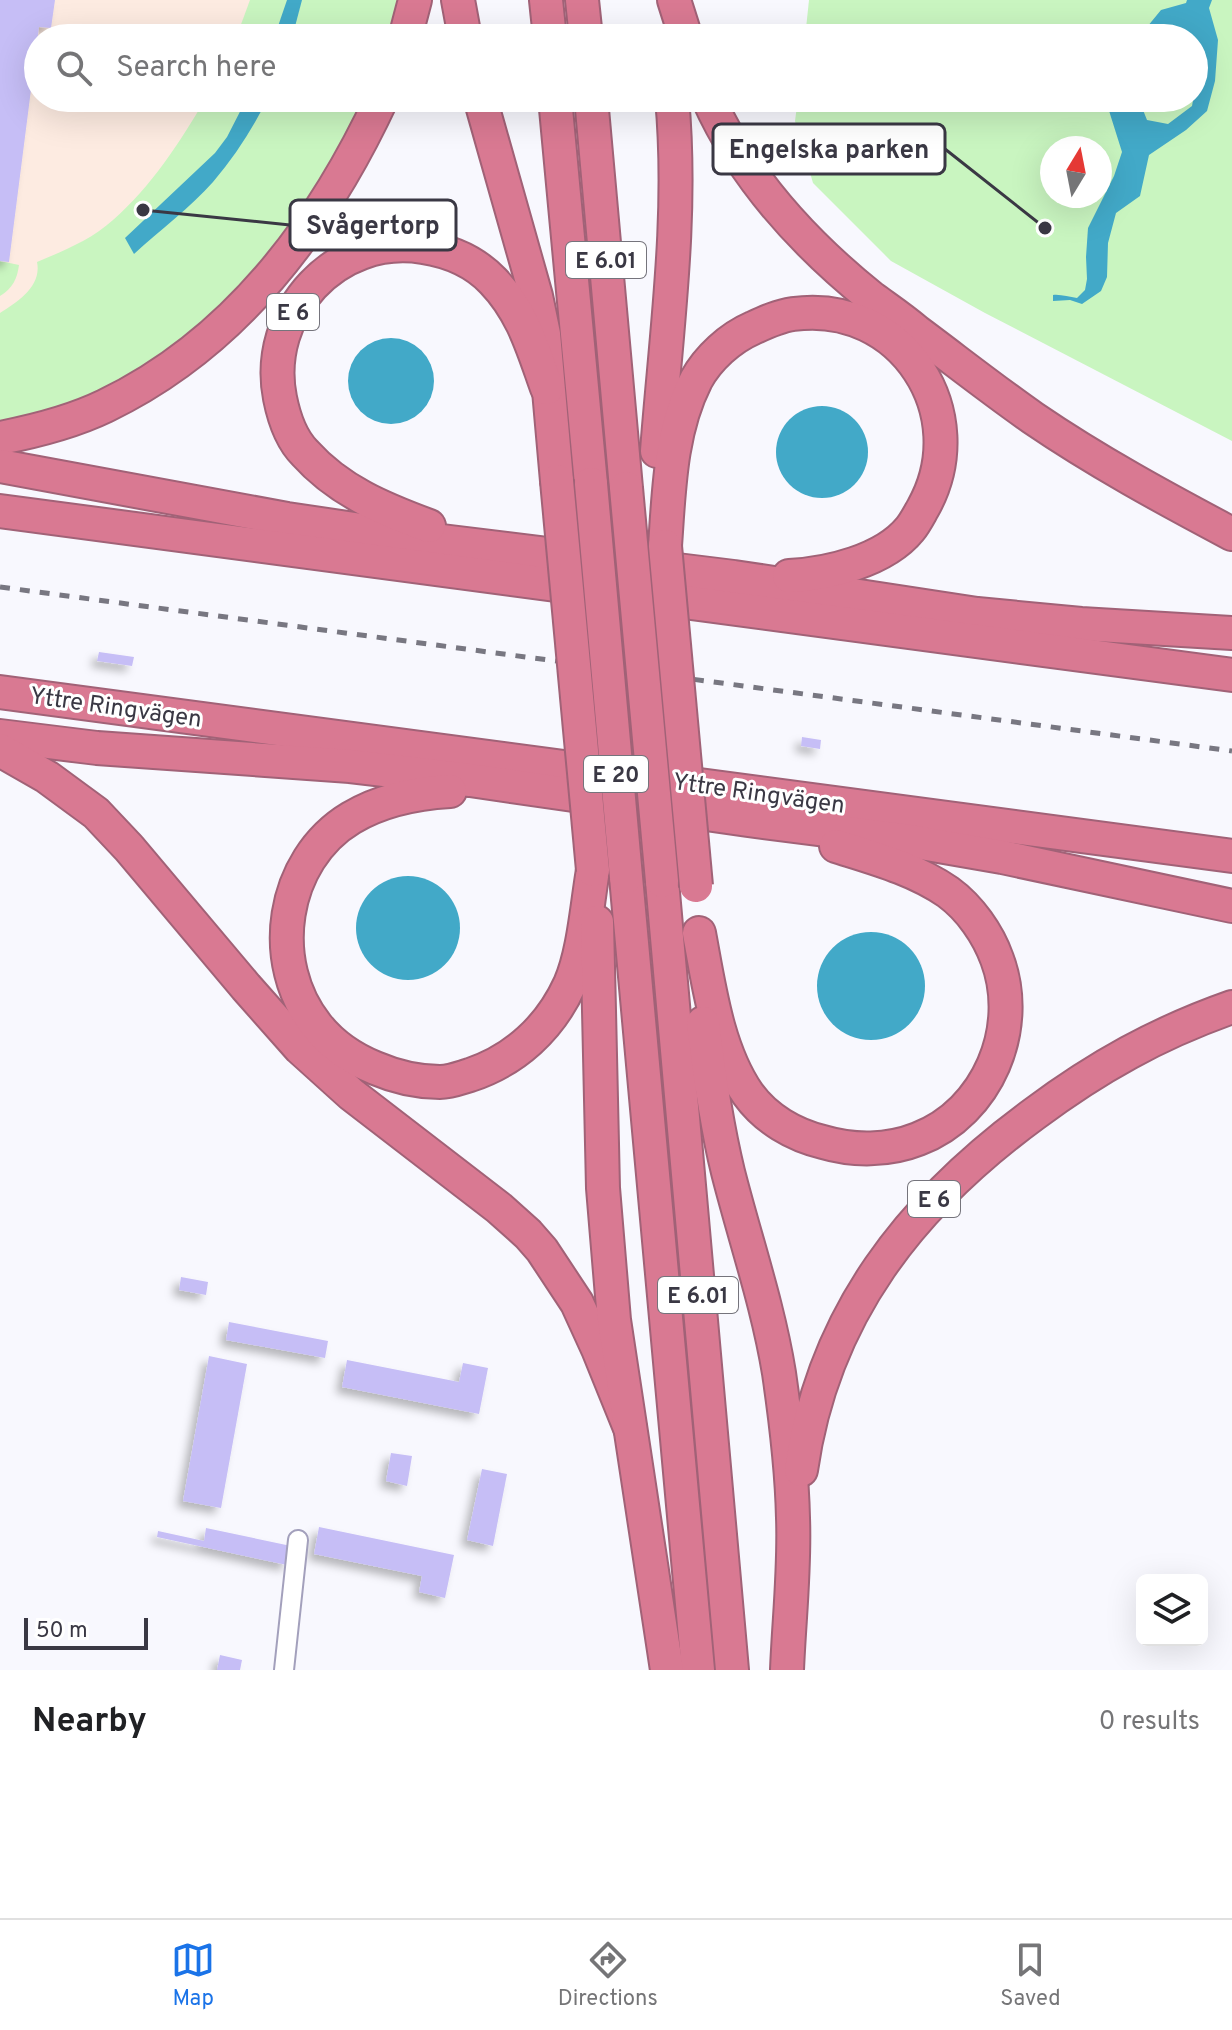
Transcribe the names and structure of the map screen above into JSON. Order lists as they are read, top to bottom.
{
  "streets": {
    "highway": [
      "E 6.01",
      "E 6",
      "Yttre Ringvägen",
      "E 20"
    ]
  },
  "places": ["Svågertorp", "Engelska parken"],
  "scale_bar": "50 m",
  "north": "top",
  "page": {
    "search": "Search here",
    "scale": "50 m",
    "heading": ["Nearby", "0 results"],
    "nav": ["Map", "Directions", "Saved"]
  }
}
